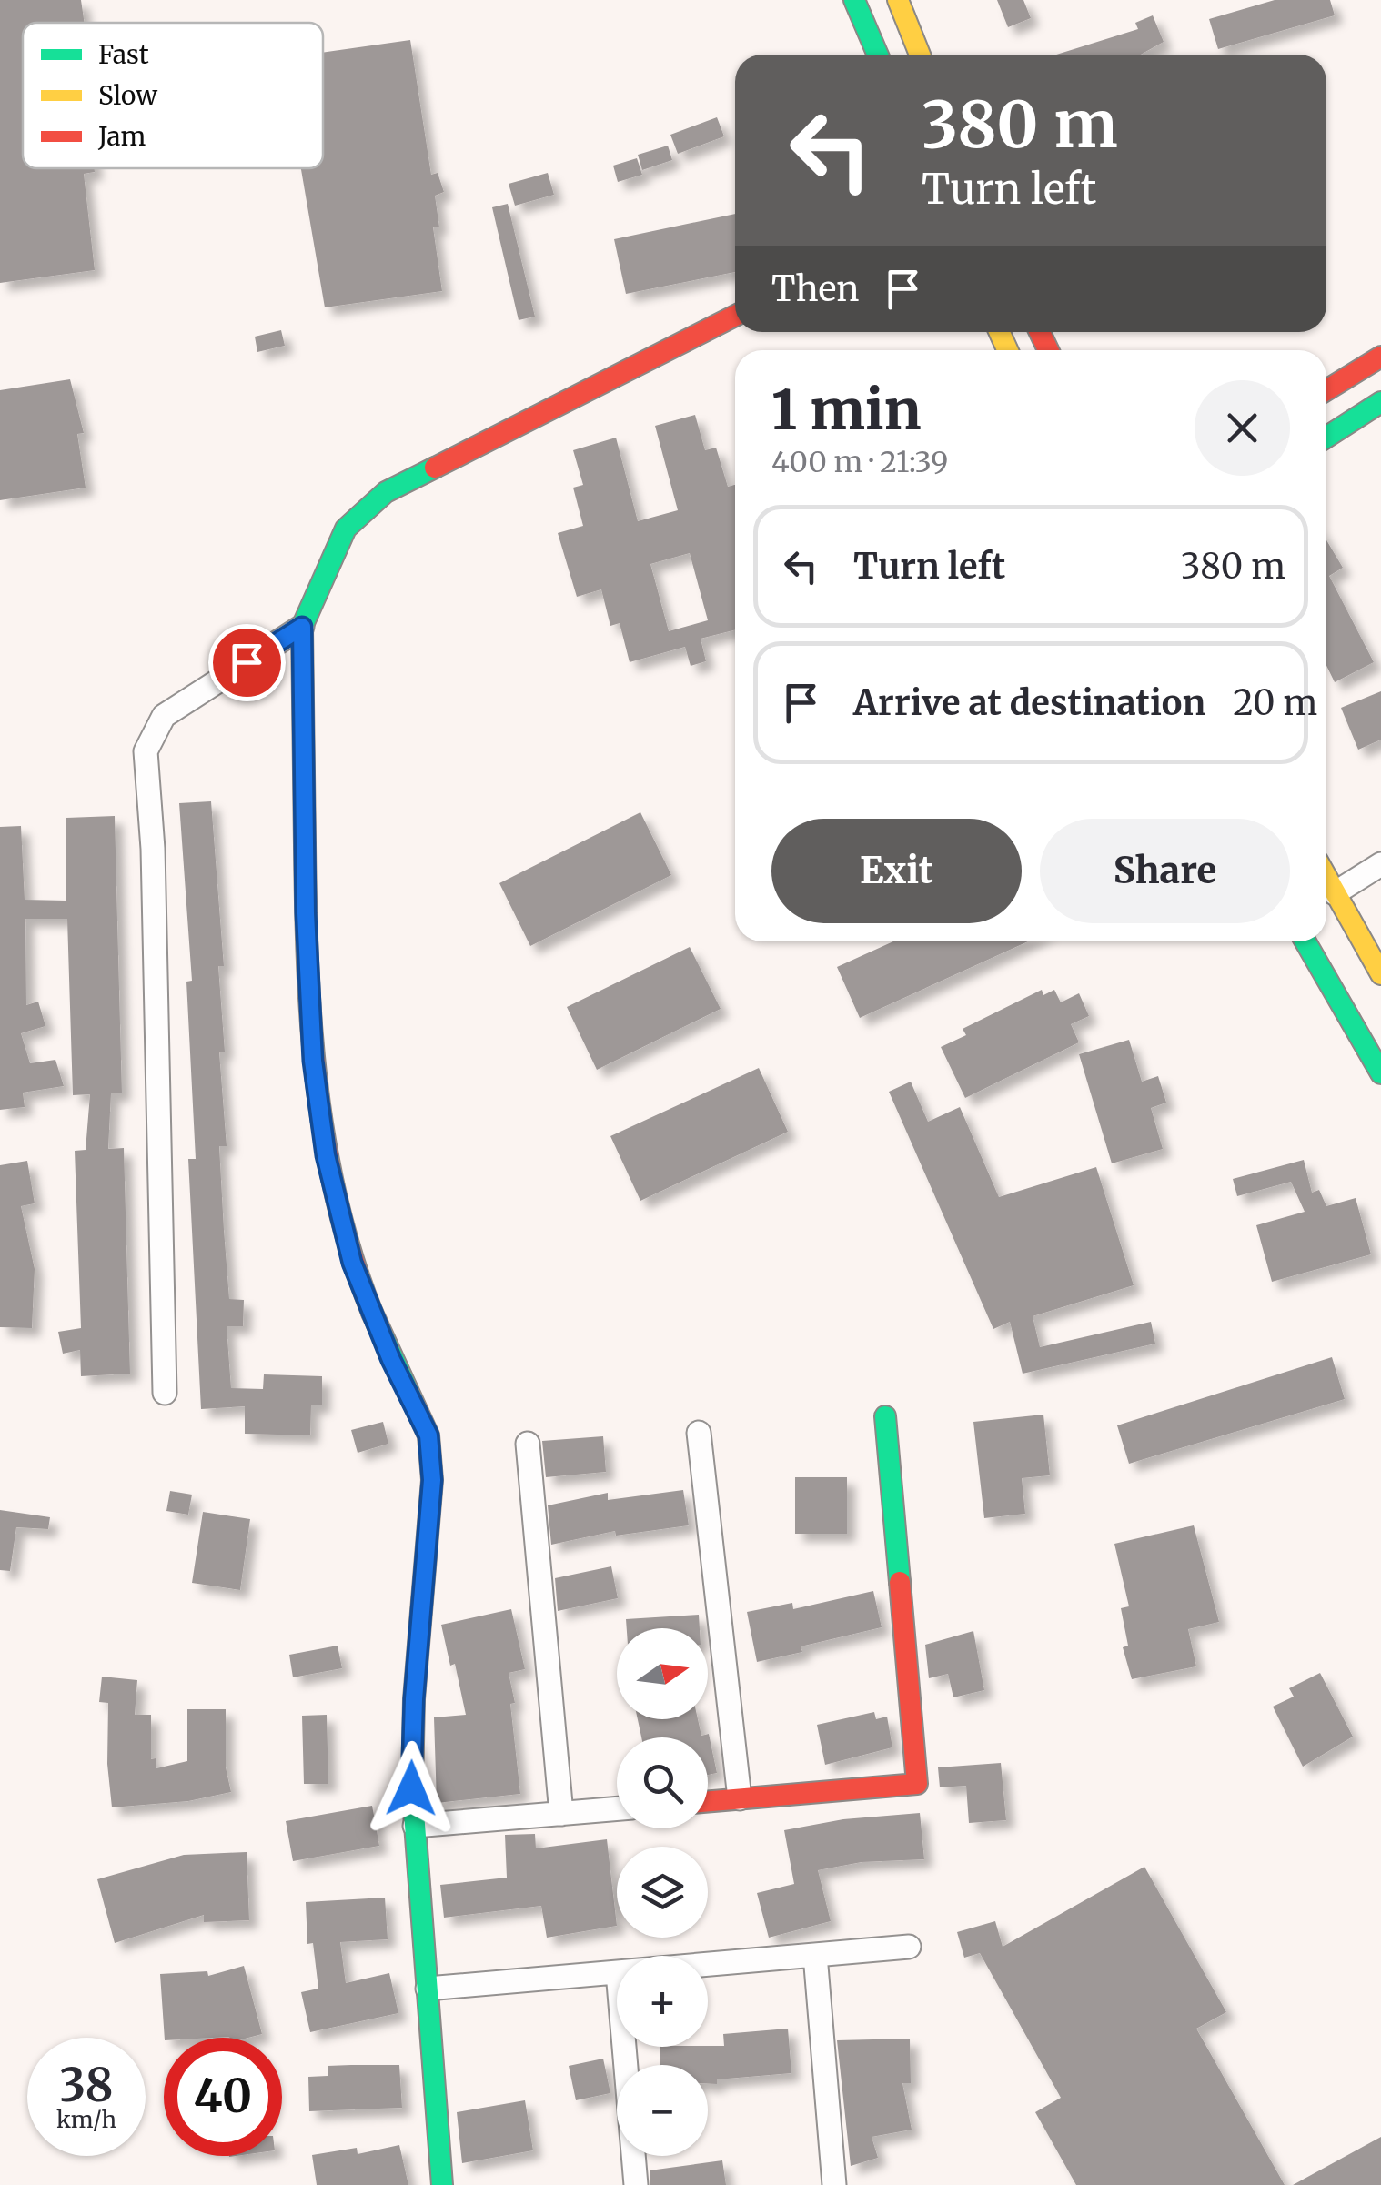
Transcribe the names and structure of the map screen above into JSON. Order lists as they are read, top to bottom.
{
  "legend": ["Fast", "Slow", "Jam"],
  "north": "right",
  "page": {
    "turn": ["380 m", "Turn left"],
    "then": "Then",
    "heading": ["1 min", "400 m · 21:39"],
    "list": [
      {
        "name": "Turn left",
        "value": "380 m"
      },
      {
        "name": "Arrive at destination",
        "value": "20 m"
      }
    ],
    "buttons": ["Exit", "Share"],
    "map_buttons": ["+", "−"],
    "speed": "38 km/h",
    "limit": "40"
  }
}
